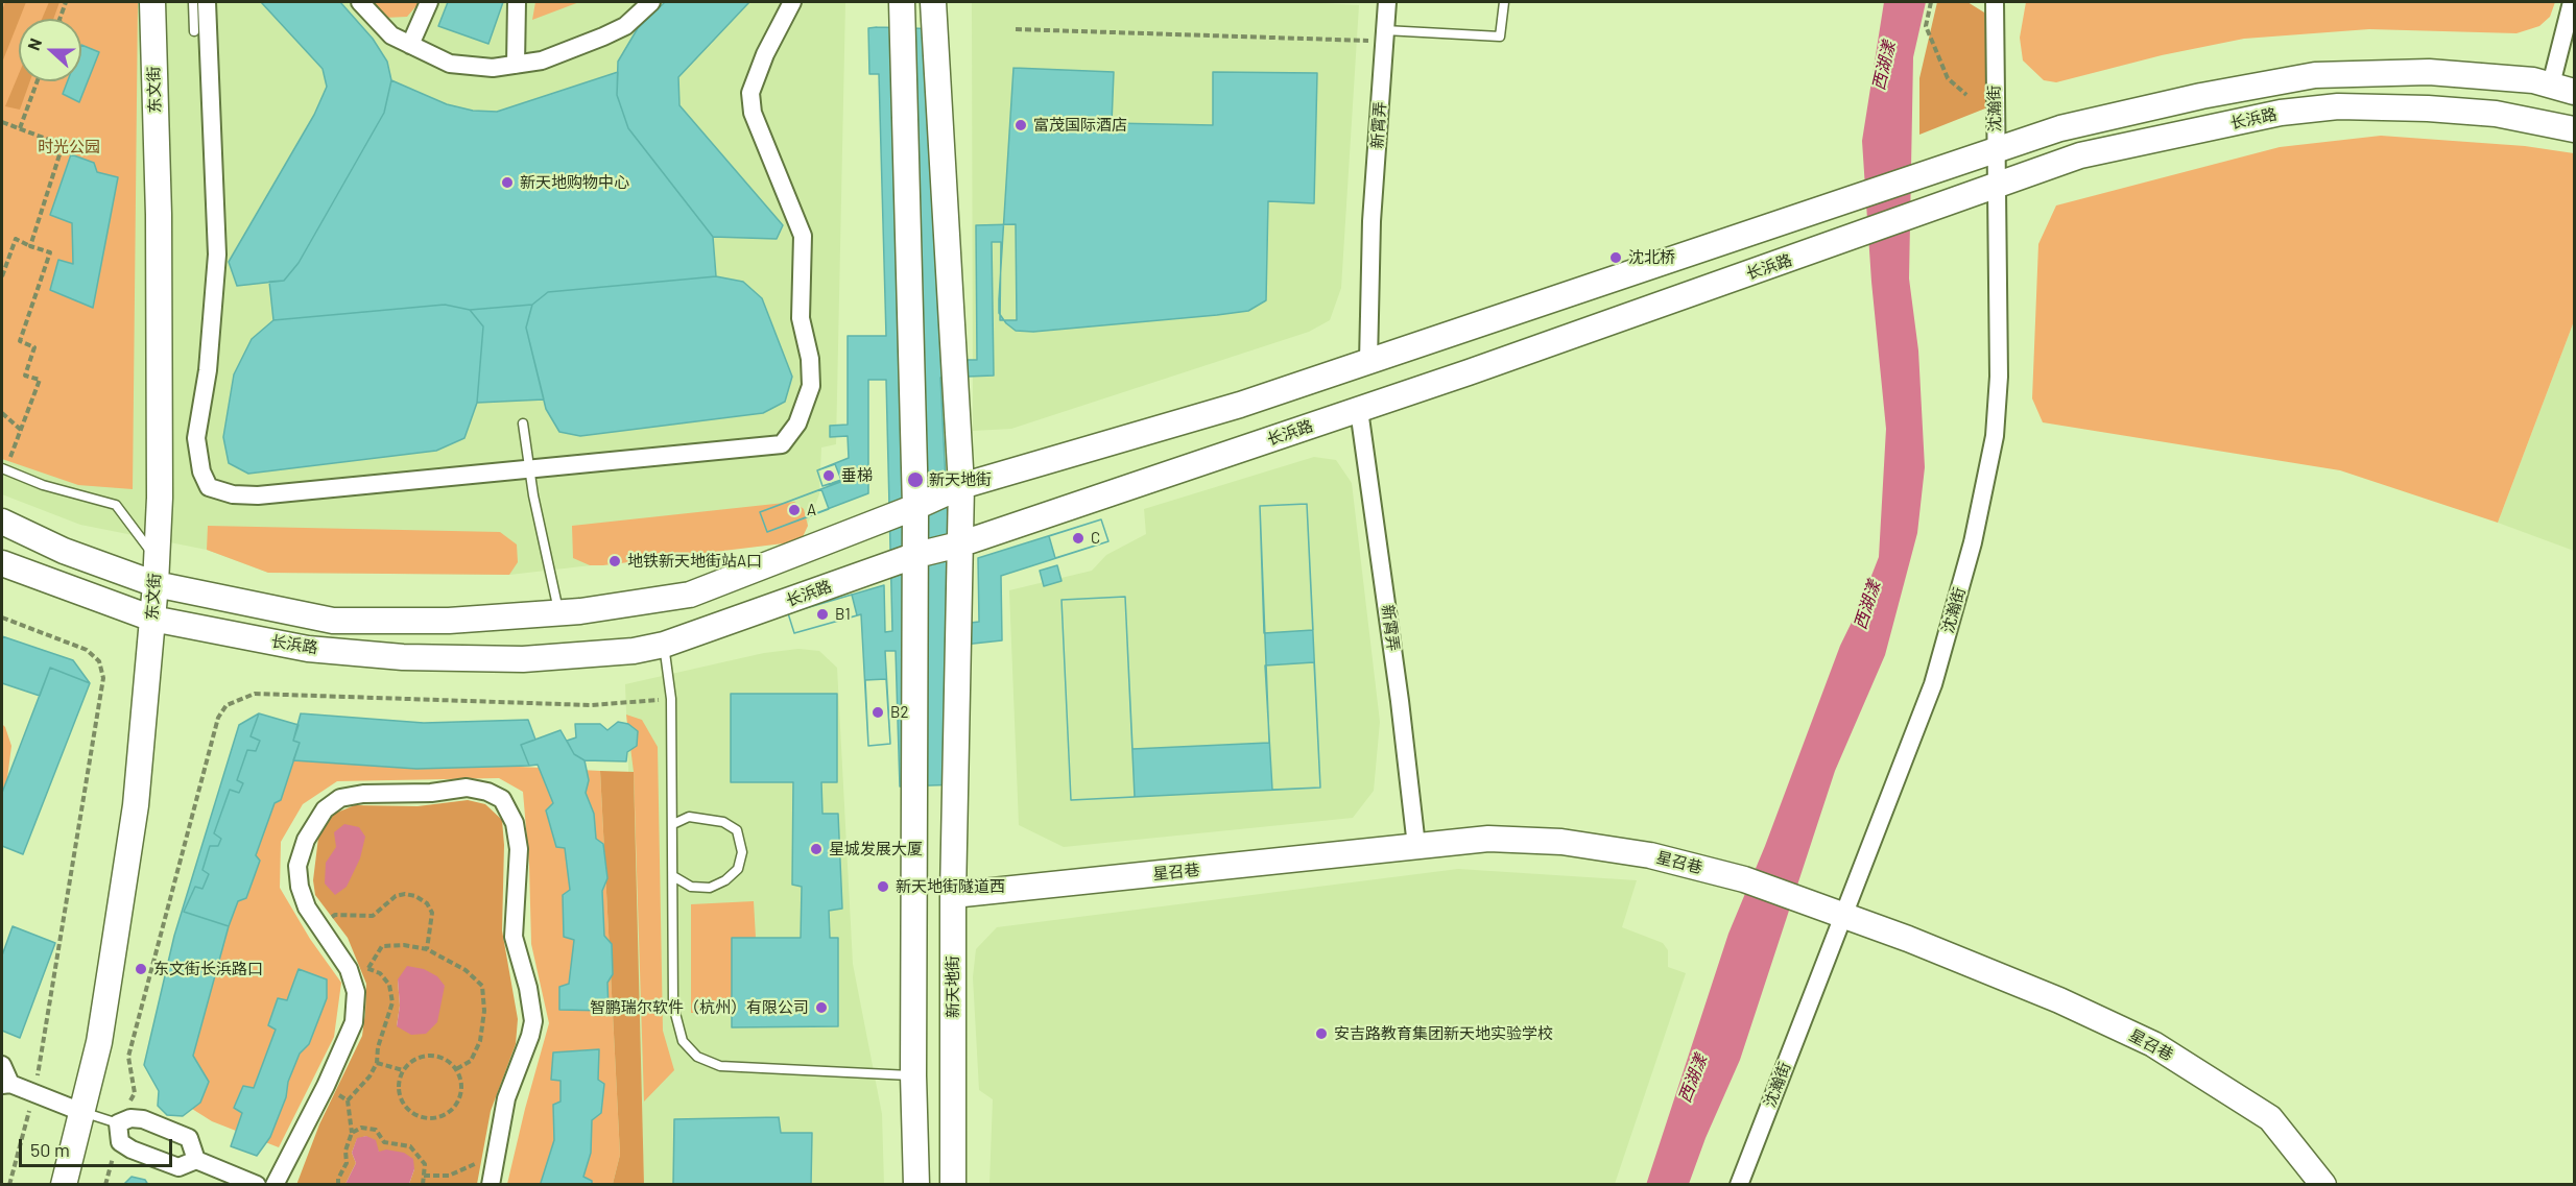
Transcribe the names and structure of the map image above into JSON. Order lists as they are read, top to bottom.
{
  "streets": {
    "main road": [
      "东文街",
      "长浜路",
      "星召巷",
      "新天地街"
    ],
    "street": ["沈瀚街", "新霄弄"]
  },
  "crossings": [
    ["东文街", "长浜路"],
    ["沈瀚街", "长浜路"],
    ["沈瀚街", "星召巷"],
    ["长浜路", "新霄弄"],
    ["长浜路", "新天地街"],
    ["新霄弄", "星召巷"],
    ["星召巷", "新天地街"]
  ],
  "water": ["西湖漾"],
  "parks": ["时光公园"],
  "places": [
    "富茂国际酒店",
    "新天地购物中心",
    "沈北桥",
    "垂梯",
    "新天地街",
    "A",
    "C",
    "地铁新天地街站A口",
    "B1",
    "B2",
    "星城发展大厦",
    "新天地街隧道西",
    "东文街长浜路口",
    "智鹏瑞尔软件（杭州）有限公司",
    "安吉路教育集团新天地实验学校"
  ],
  "scale_bar": "50 m",
  "north": "left"
}
